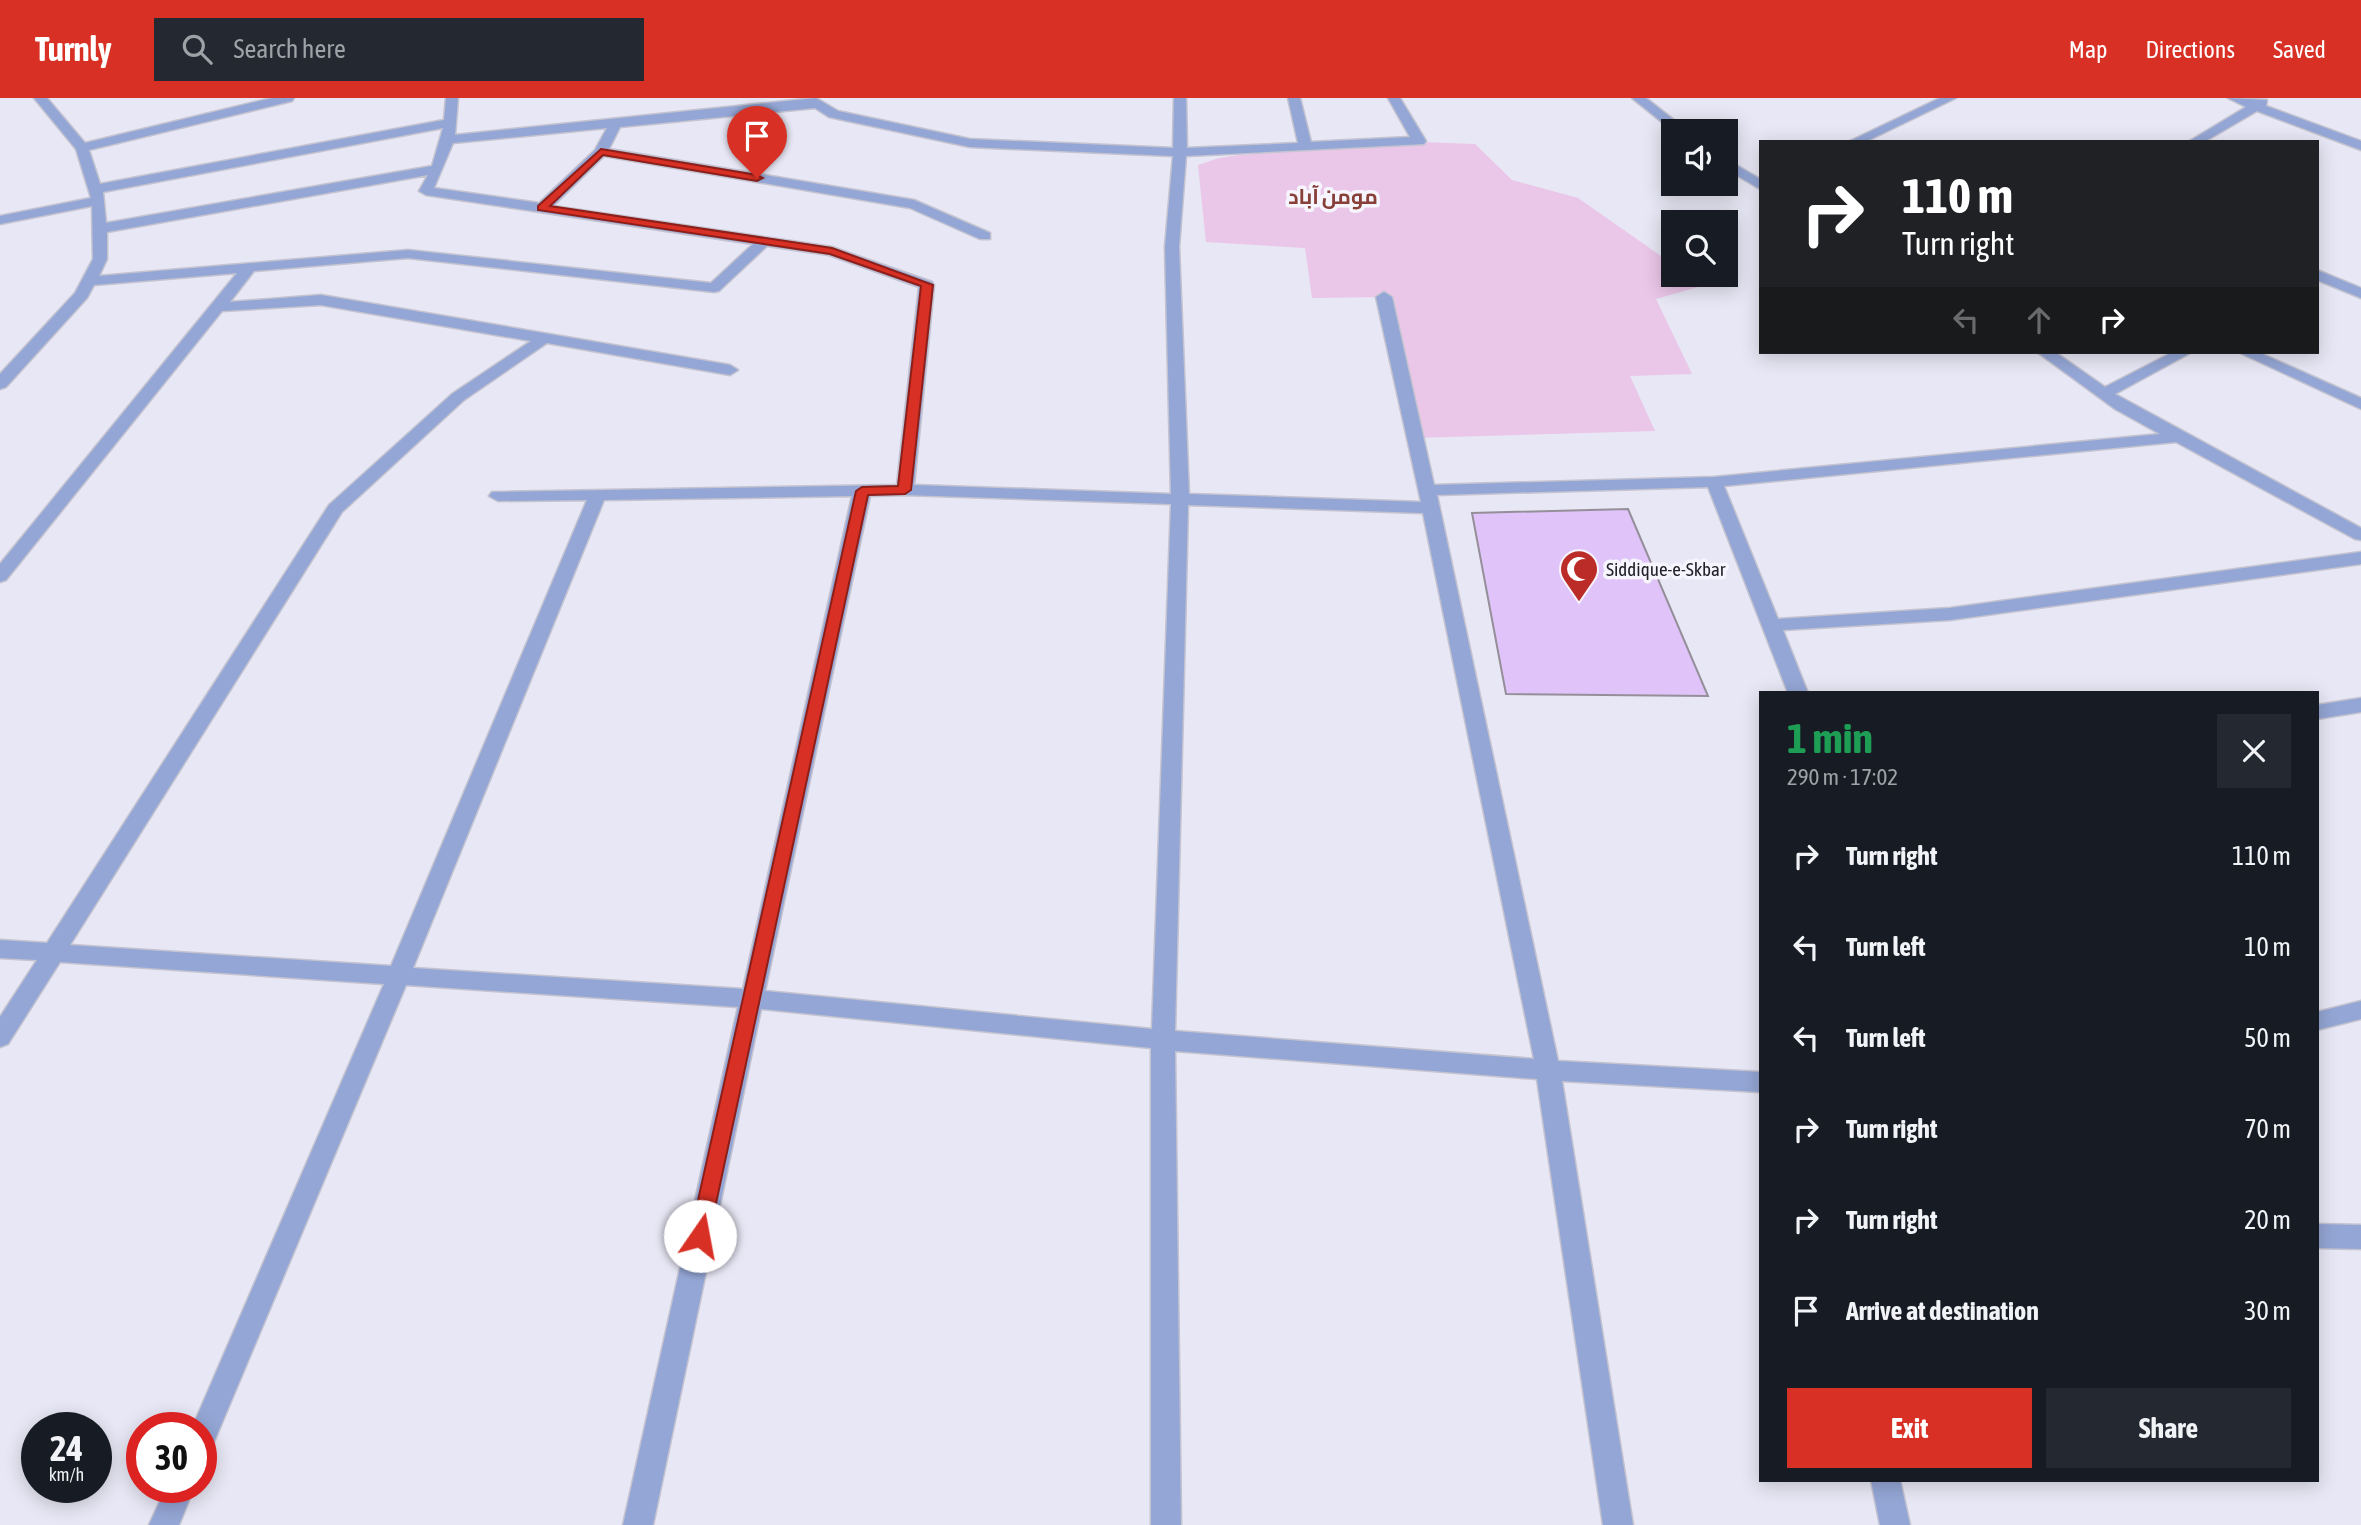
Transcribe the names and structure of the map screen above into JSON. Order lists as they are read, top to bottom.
{
  "districts": ["مومن آباد"],
  "places": {
    "mosque": ["Siddique-e-Skbar"]
  },
  "page": {
    "header": "Turnly",
    "search": "Search here",
    "nav": ["Map", "Directions", "Saved"],
    "turn": ["110 m", "Turn right"],
    "heading": ["1 min", "290 m · 17:02"],
    "list": [
      {
        "name": "Turn right",
        "value": "110 m"
      },
      {
        "name": "Turn left",
        "value": "10 m"
      },
      {
        "name": "Turn left",
        "value": "50 m"
      },
      {
        "name": "Turn right",
        "value": "70 m"
      },
      {
        "name": "Turn right",
        "value": "20 m"
      },
      {
        "name": "Arrive at destination",
        "value": "30 m"
      }
    ],
    "buttons": ["Exit", "Share"],
    "speed": "24 km/h",
    "limit": "30"
  }
}
